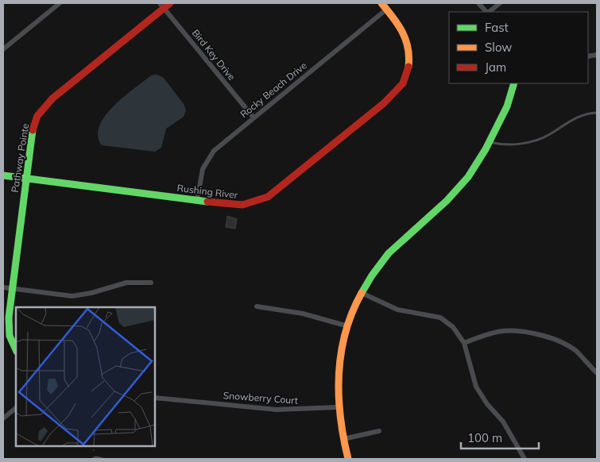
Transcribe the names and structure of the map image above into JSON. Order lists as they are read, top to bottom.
{
  "streets": {
    "street": [
      "Bird Key Drive",
      "Rocky Beach Drive",
      "Pathway Pointe",
      "Rushing River",
      "Snowberry Court"
    ]
  },
  "crossings": [
    ["Bird Key Drive", "Rocky Beach Drive"],
    ["Bird Key Drive", "Pathway Pointe"],
    ["Rocky Beach Drive", "Rushing River"],
    ["Pathway Pointe", "Rushing River"]
  ],
  "legend": ["Fast", "Slow", "Jam"],
  "scale_bar": "100 m"
}
